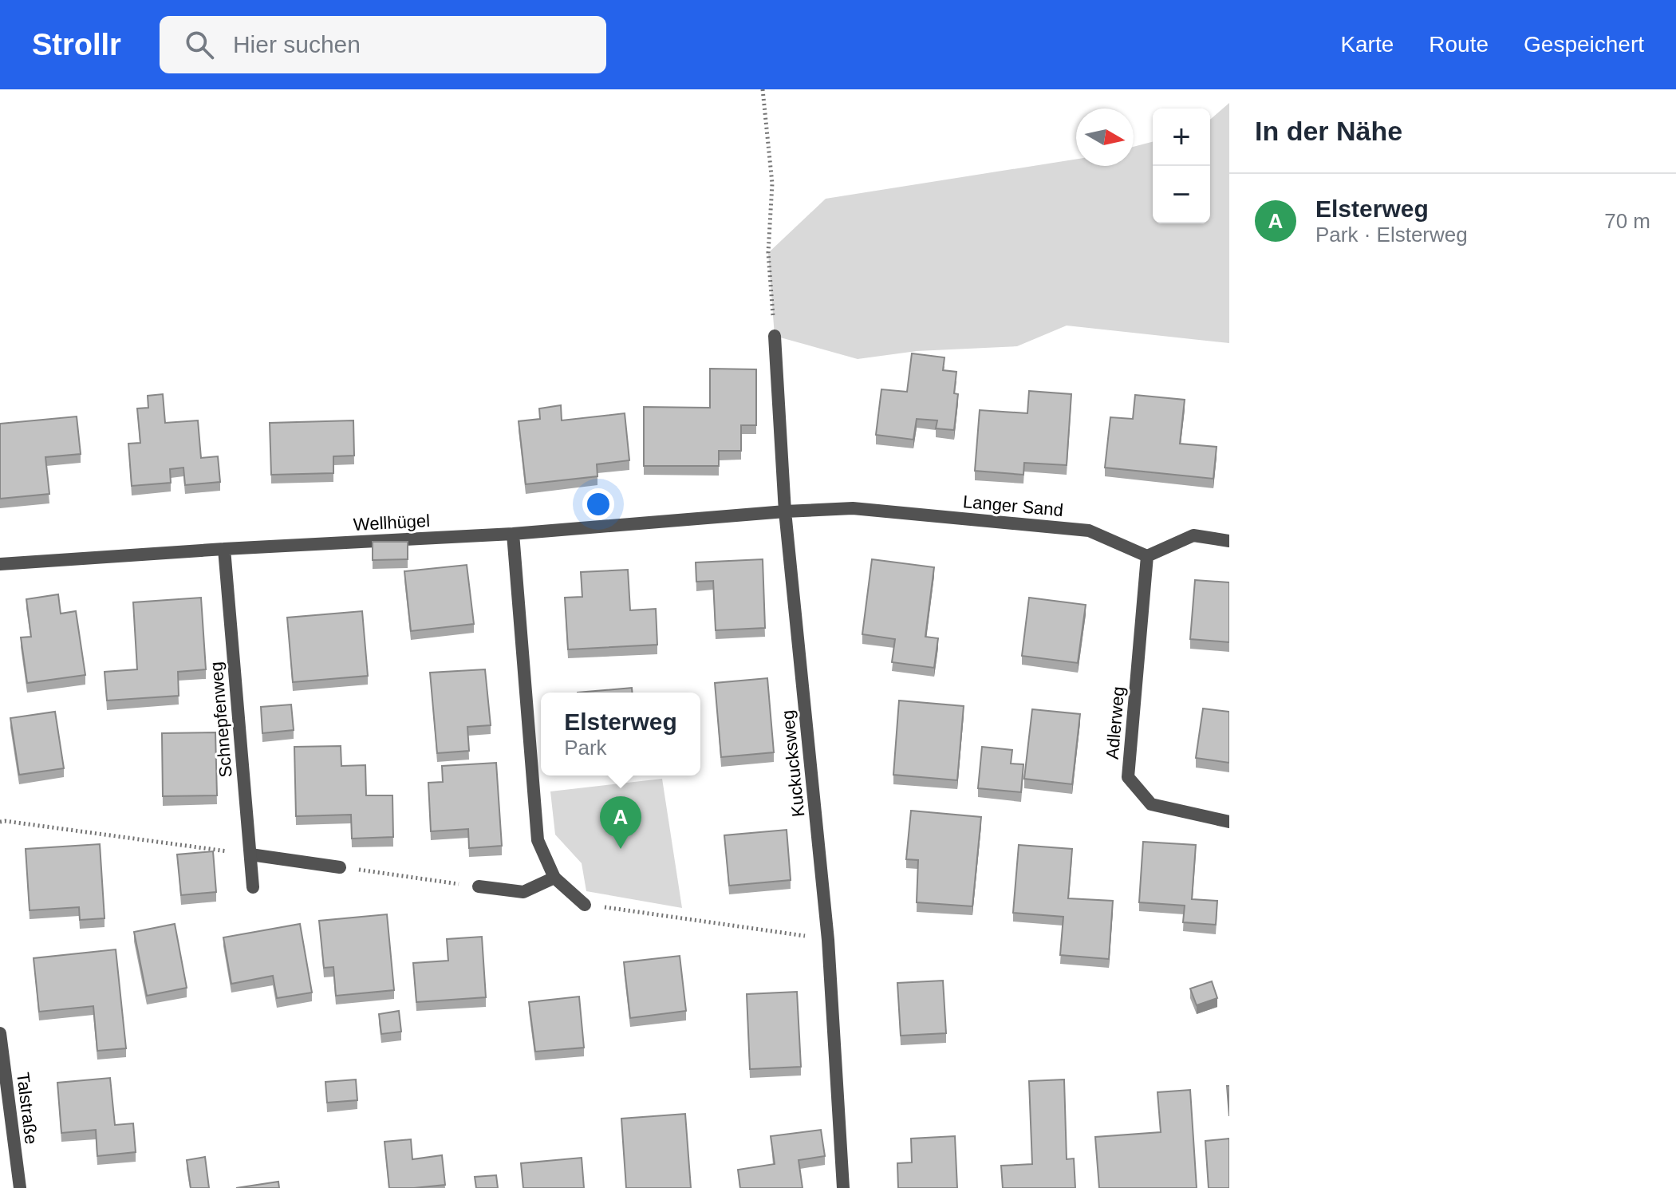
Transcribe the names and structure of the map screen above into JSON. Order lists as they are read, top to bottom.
{
  "streets": {
    "street": [
      "Langer Sand",
      "Wellhügel",
      "Schnepfenweg",
      "Adlerweg",
      "Kuckucksweg",
      "Talstraße"
    ]
  },
  "crossings": [
    ["Langer Sand", "Wellhügel"],
    ["Langer Sand", "Adlerweg"],
    ["Langer Sand", "Kuckucksweg"],
    ["Wellhügel", "Schnepfenweg"],
    ["Wellhügel", "Kuckucksweg"]
  ],
  "north": "right",
  "page": {
    "header": "Strollr",
    "search": "Hier suchen",
    "nav": ["Karte", "Route", "Gespeichert"],
    "heading": "In der Nähe",
    "map_buttons": ["+", "−"],
    "list": [
      {
        "mark": "A",
        "name": "Elsterweg",
        "note": "Park · Elsterweg",
        "value": "70 m"
      }
    ],
    "popup": ["Elsterweg", "Park"],
    "pins": "A"
  }
}
